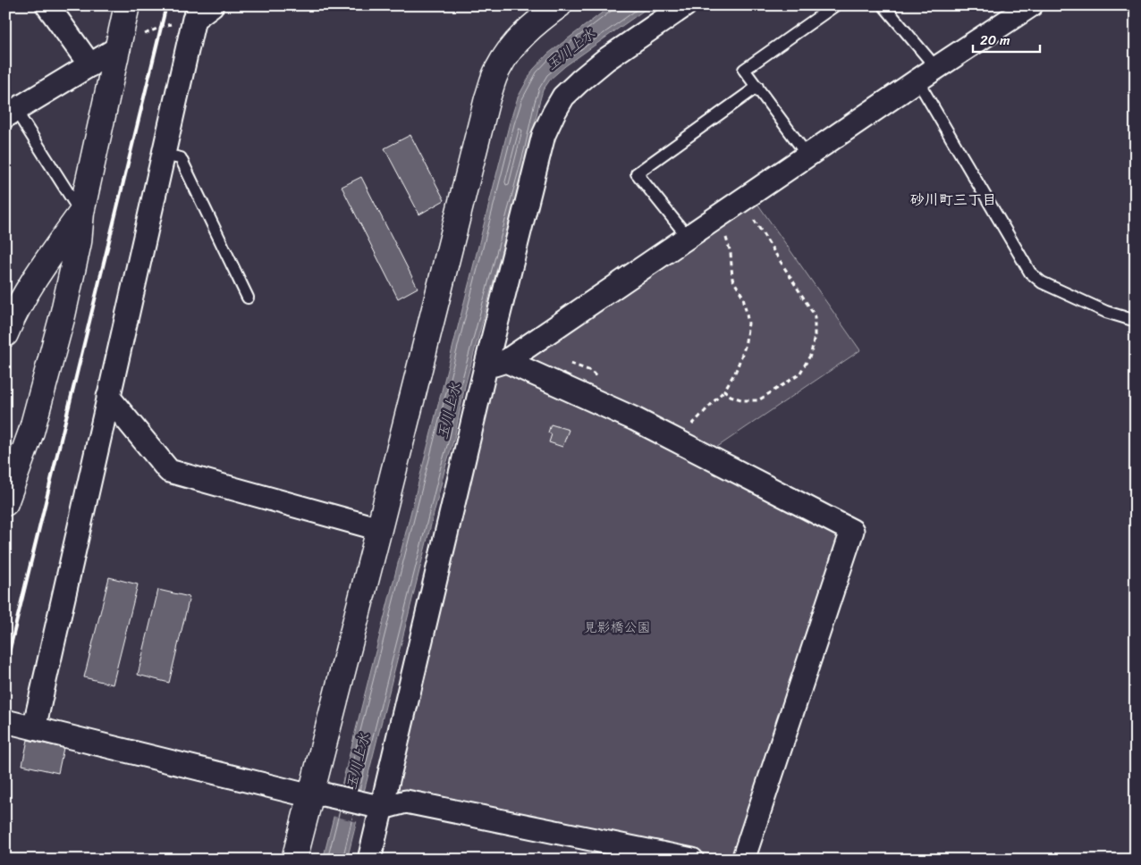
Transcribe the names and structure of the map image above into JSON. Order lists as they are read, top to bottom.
{
  "districts": ["砂川町三丁目"],
  "water": ["玉川上水"],
  "parks": ["見影橋公園"],
  "scale_bar": "20 m"
}
